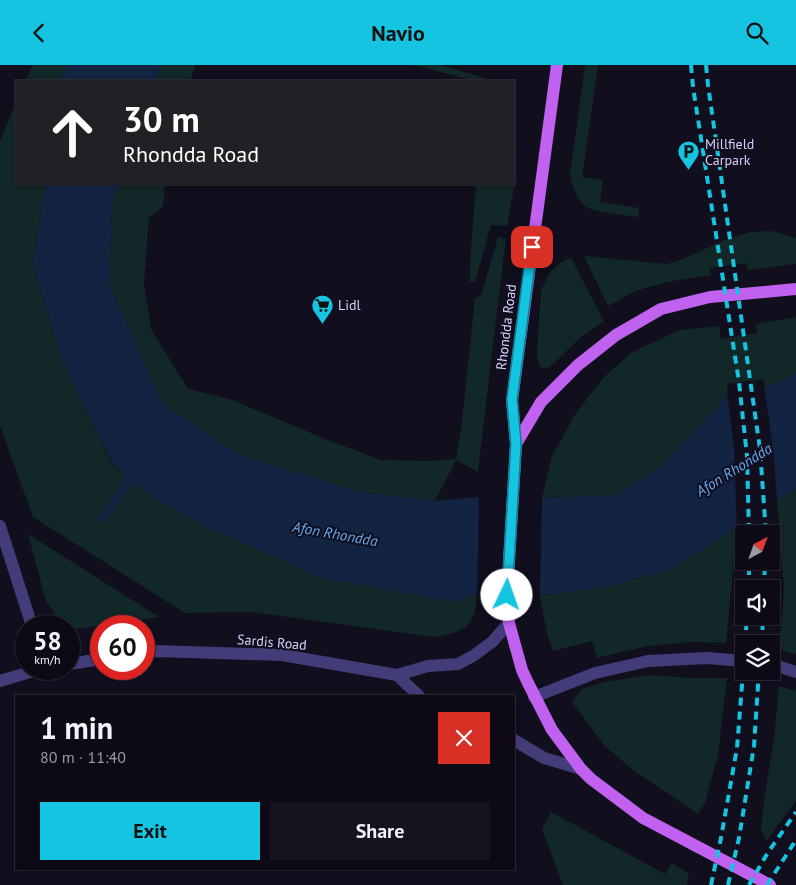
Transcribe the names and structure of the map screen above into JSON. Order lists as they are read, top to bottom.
{
  "streets": {
    "main road": ["Rhondda Road"],
    "street": ["Sardis Road"]
  },
  "water": ["Afon Rhondda"],
  "places": {
    "parking": ["Millfield Carpark"],
    "supermarket": ["Lidl"]
  },
  "north": "top right",
  "page": {
    "header": "Navio",
    "turn": ["30 m", "Rhondda Road"],
    "speed": "58 km/h",
    "limit": "60",
    "heading": ["1 min", "80 m · 11:40"],
    "buttons": ["Exit", "Share"]
  }
}
